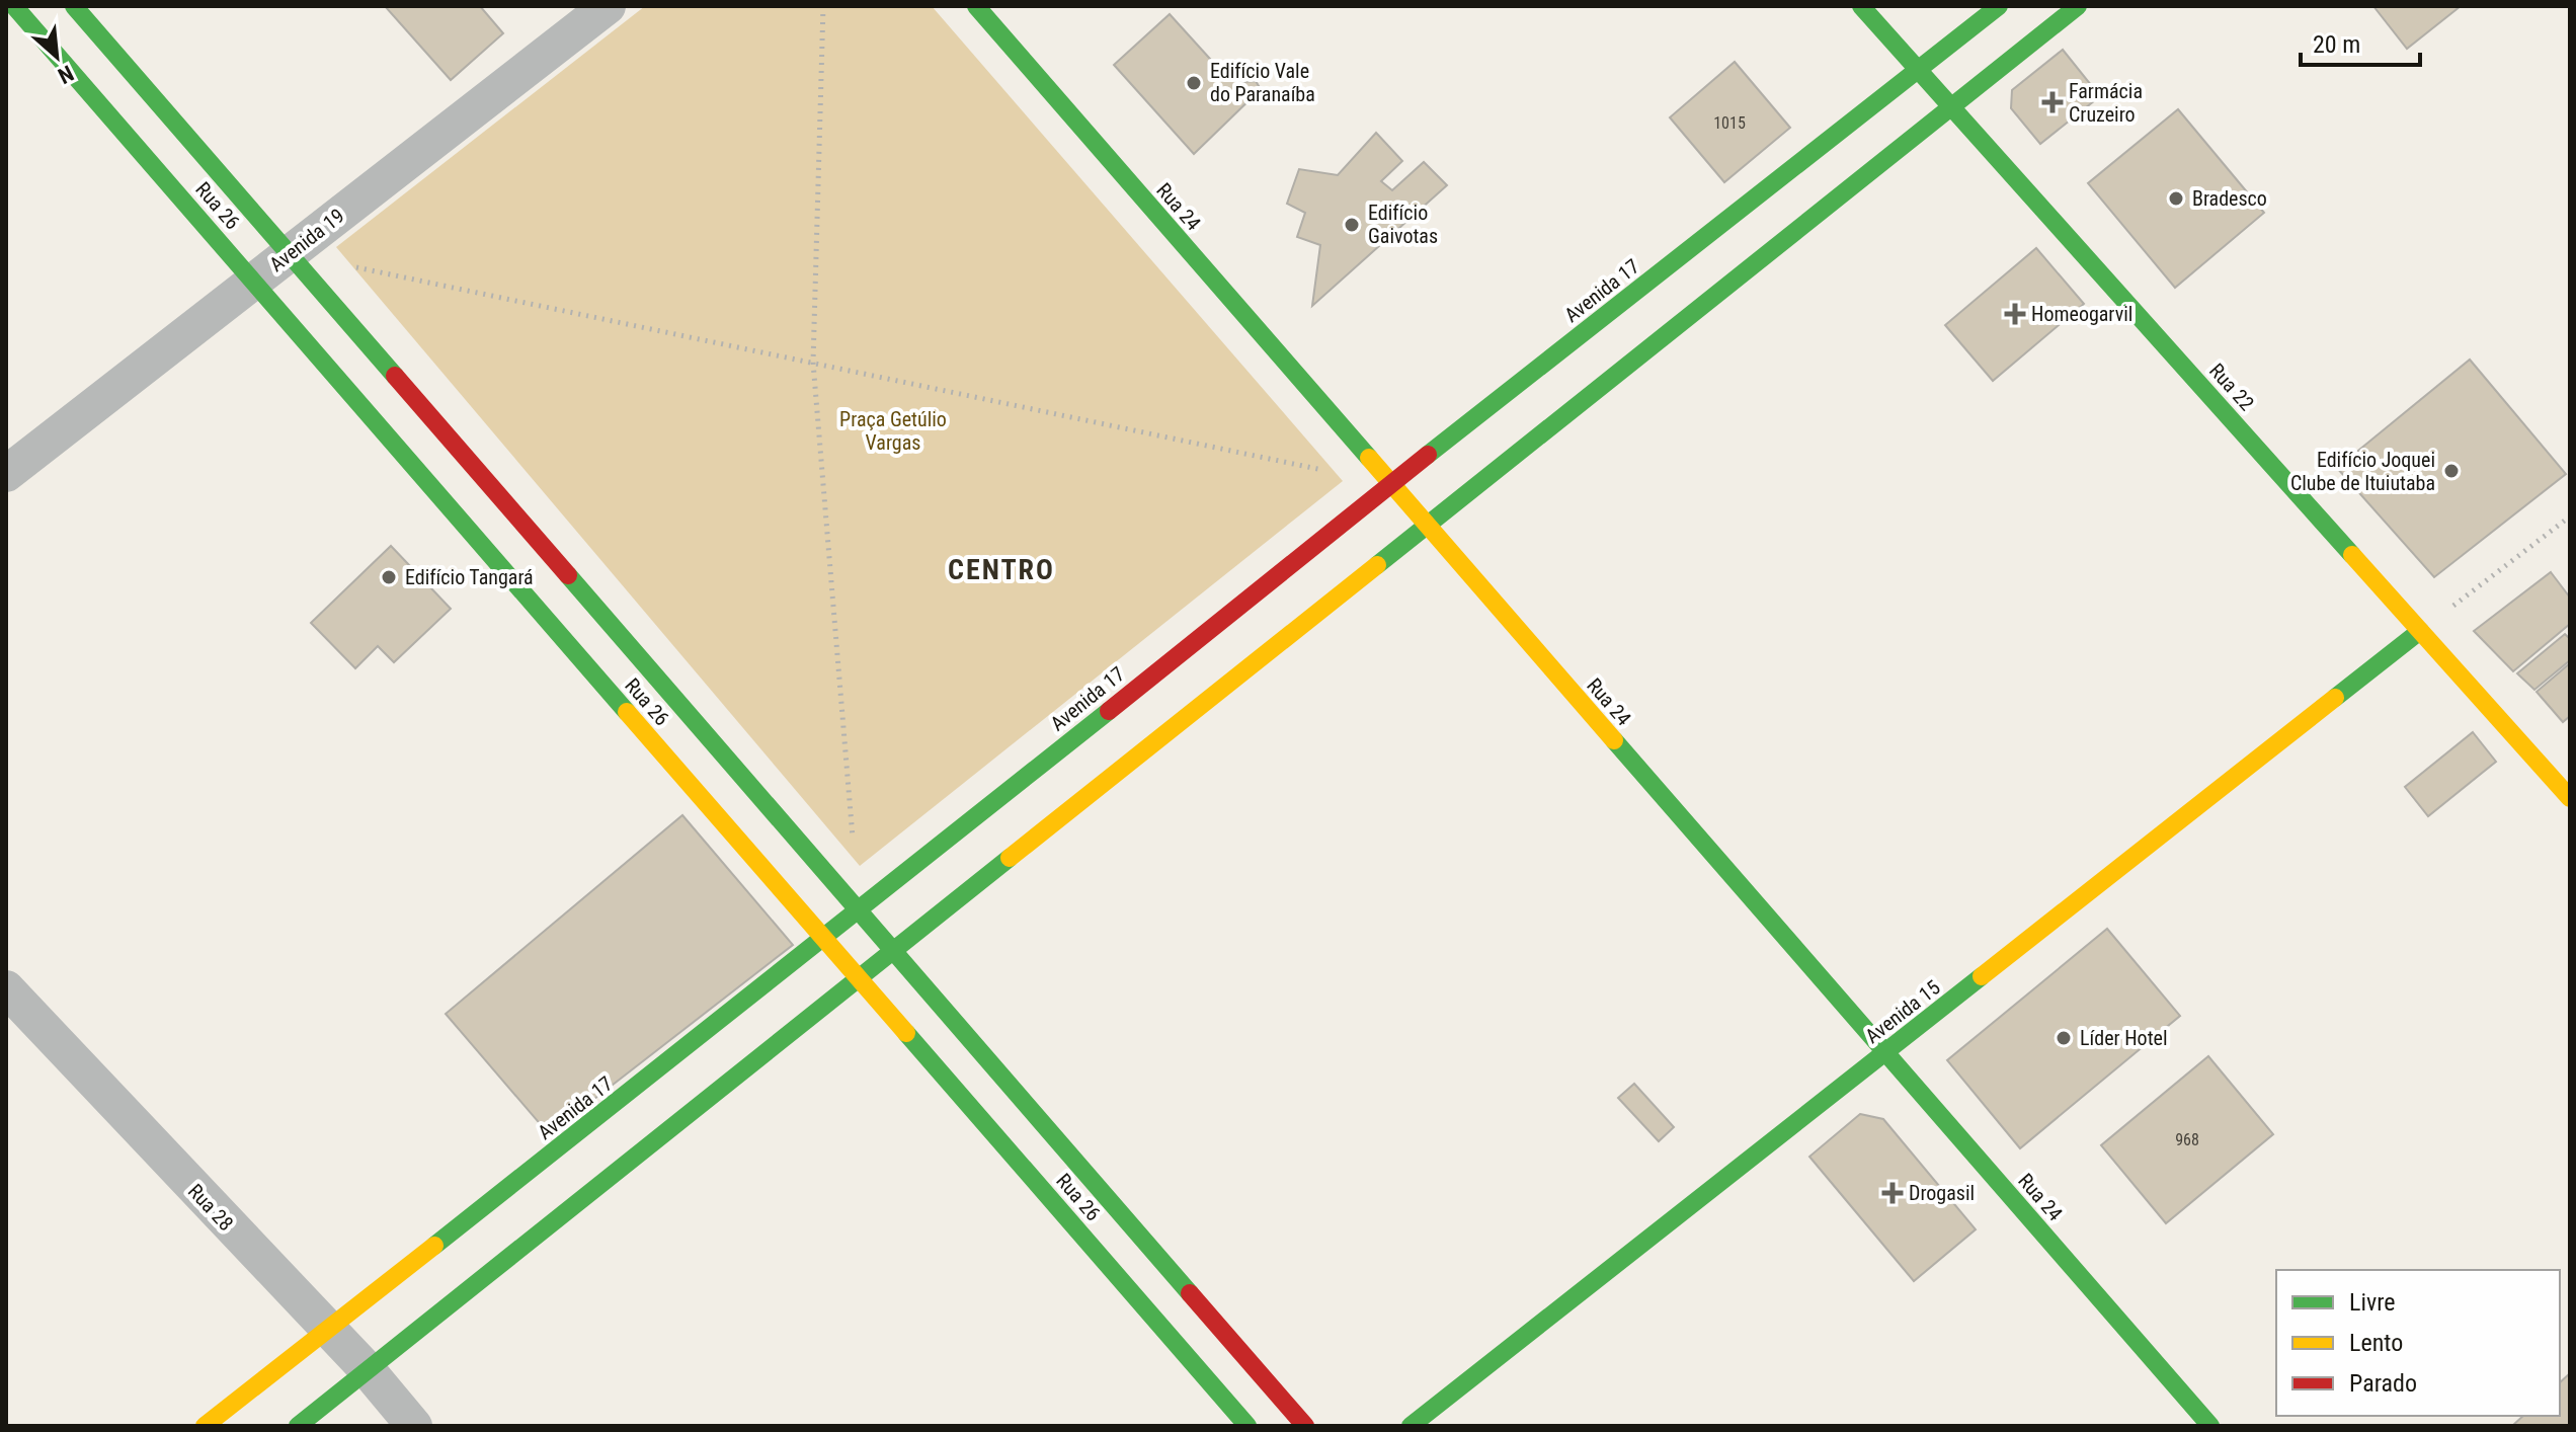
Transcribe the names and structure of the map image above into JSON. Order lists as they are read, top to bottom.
{
  "streets": {
    "street": [
      "Rua 26",
      "Rua 24",
      "Avenida 19",
      "Avenida 17",
      "Rua 22",
      "Avenida 15",
      "Rua 28"
    ]
  },
  "crossings": [
    ["Rua 26", "Avenida 19"],
    ["Rua 26", "Avenida 17"],
    ["Rua 24", "Avenida 17"],
    ["Rua 24", "Avenida 15"],
    ["Avenida 17", "Rua 22"],
    ["Avenida 17", "Rua 28"],
    ["Rua 22", "Avenida 15"]
  ],
  "districts": ["CENTRO"],
  "parks": ["Praça Getúlio Vargas"],
  "places": {
    "other": [
      "Edifício Vale do Paranaíba",
      "Bradesco",
      "Edifício Gaivotas",
      "Edifício Joquei Clube de Ituiutaba",
      "Edifício Tangará",
      "Líder Hotel"
    ],
    "health": ["Farmácia Cruzeiro", "Homeogarvil", "Drogasil"]
  },
  "house_numbers": ["1015", "968"],
  "legend": ["Livre", "Lento", "Parado"],
  "scale_bar": "20 m",
  "north": "bottom right"
}
